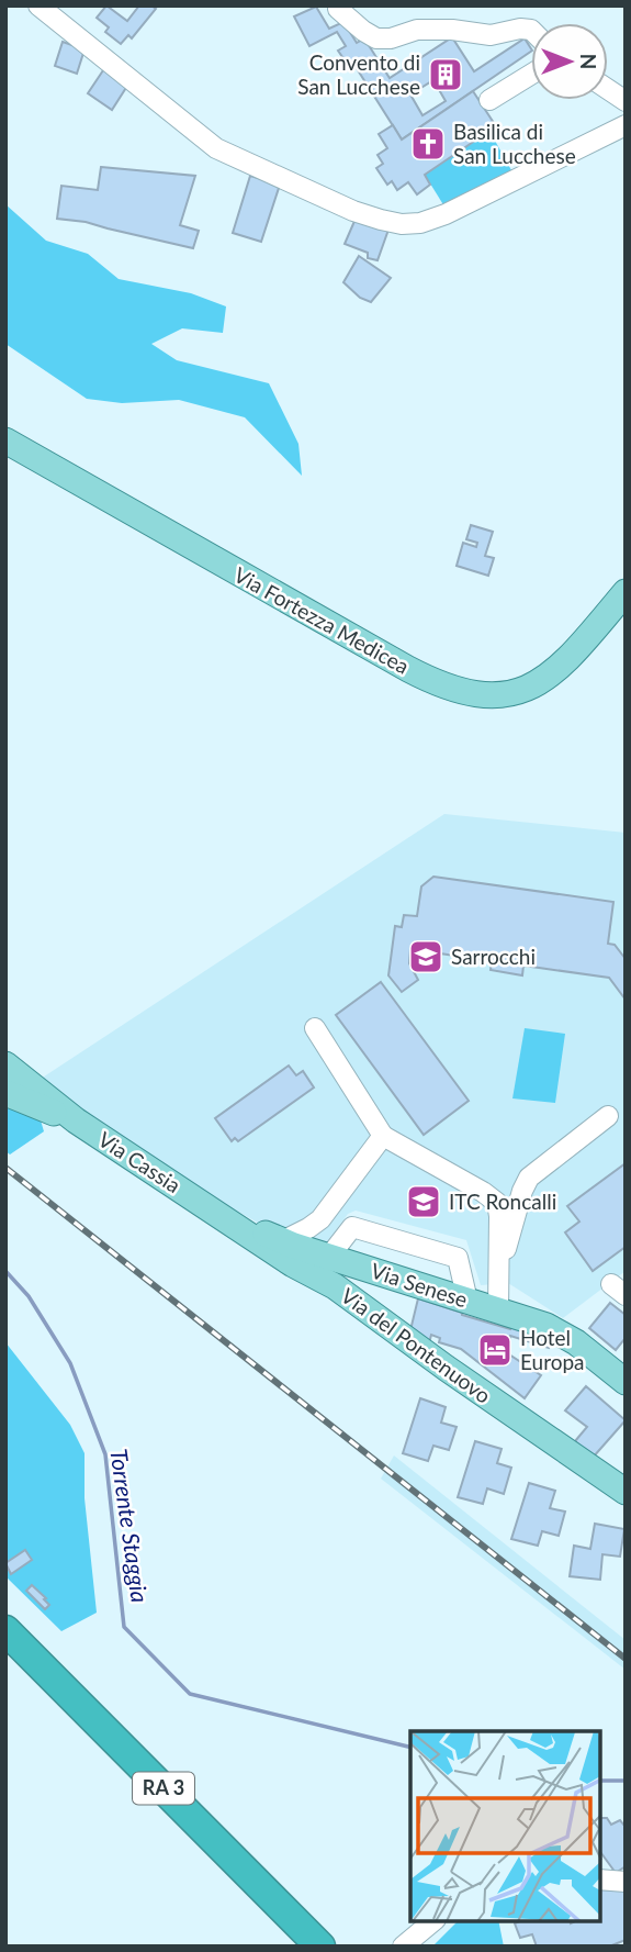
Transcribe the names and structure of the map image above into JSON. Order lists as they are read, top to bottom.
{
  "streets": {
    "highway": ["RA 3"],
    "main road": [
      "Via Fortezza Medicea",
      "Via Cassia",
      "Via Senese",
      "Via del Pontenuovo"
    ]
  },
  "crossings": [
    ["Via Cassia", "Via Senese"],
    ["Via Cassia", "Via del Pontenuovo"],
    ["Via Senese", "Via del Pontenuovo"]
  ],
  "water": ["Torrente Staggia"],
  "places": {
    "building": ["Convento di San Lucchese"],
    "church": ["Basilica di San Lucchese"],
    "school or university": ["Sarrocchi", "ITC Roncalli"],
    "hotel": ["Hotel Europa"]
  },
  "north": "right"
}
